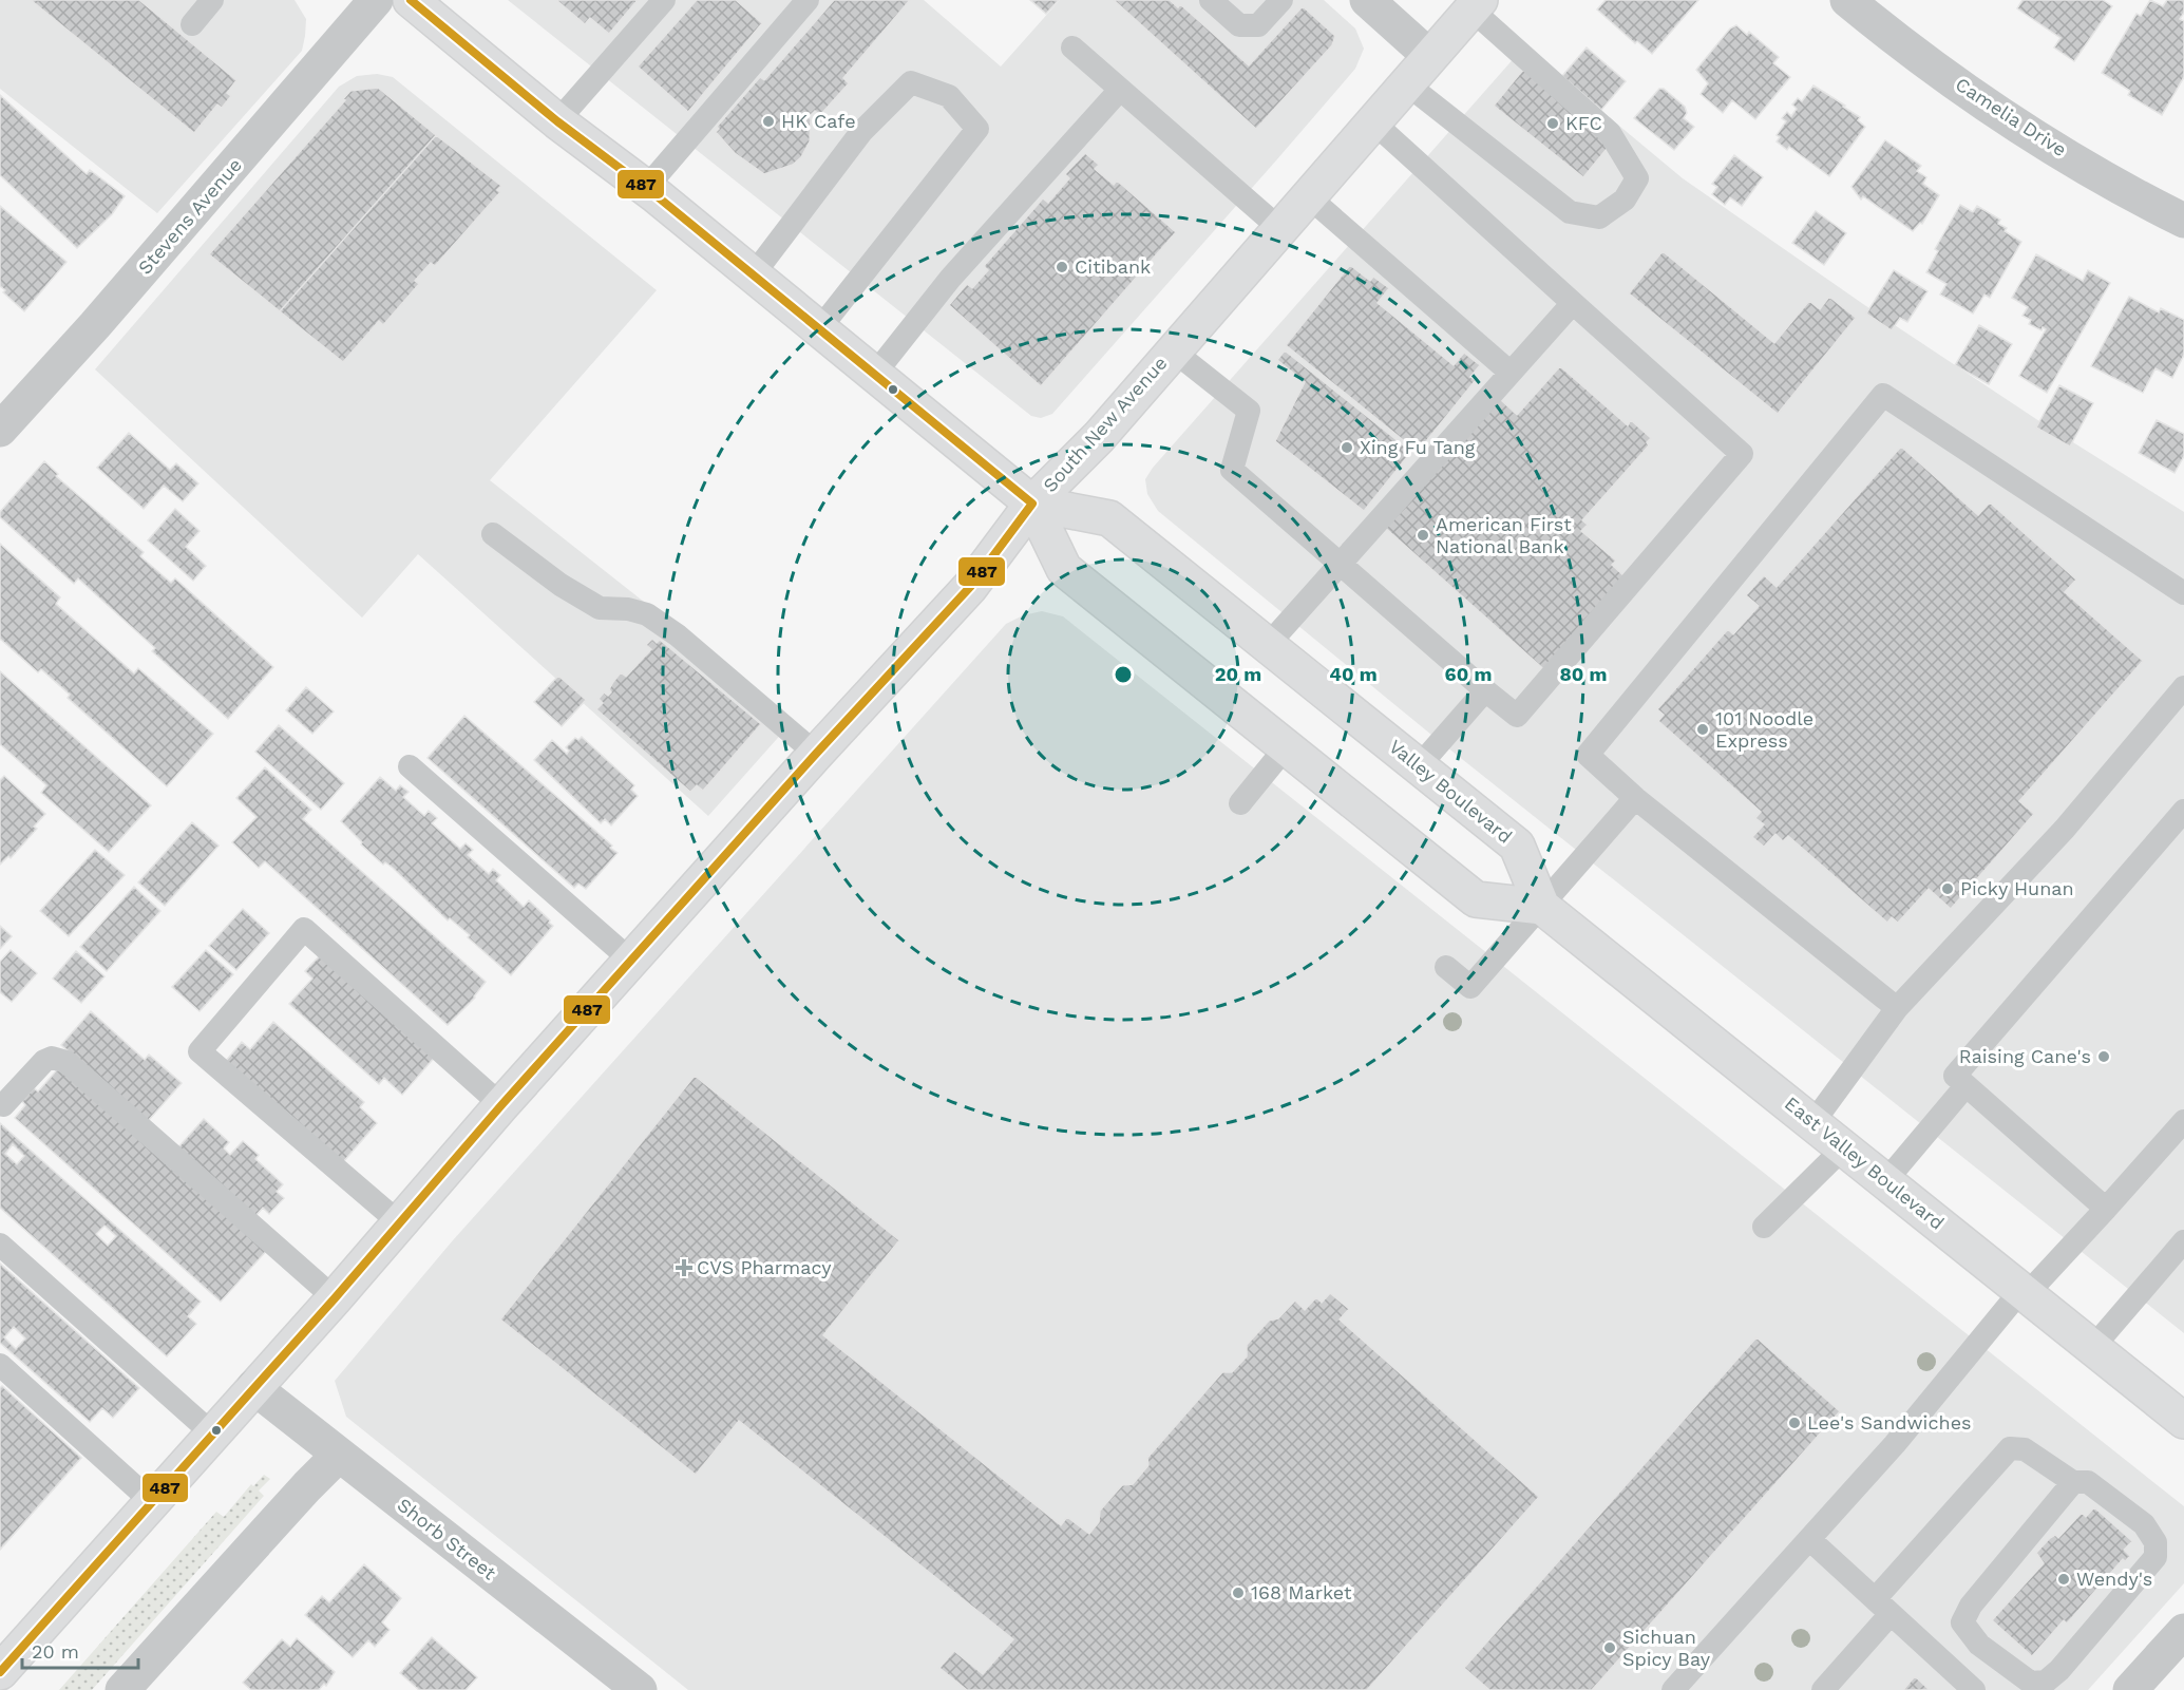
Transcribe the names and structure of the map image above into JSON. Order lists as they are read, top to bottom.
{
  "streets": {
    "main road": ["South New Avenue", "Valley Boulevard", "East Valley Boulevard"],
    "street": ["Camelia Drive", "Stevens Avenue", "Shorb Street"]
  },
  "crossings": [
    ["South New Avenue", "Valley Boulevard"],
    ["South New Avenue", "Shorb Street"],
    ["Valley Boulevard", "East Valley Boulevard"]
  ],
  "places": {
    "other": [
      "HK Cafe",
      "KFC",
      "Citibank",
      "Xing Fu Tang",
      "American First National Bank",
      "101 Noodle Express",
      "Picky Hunan",
      "Raising Cane's",
      "Lee's Sandwiches",
      "Wendy's",
      "168 Market",
      "Sichuan Spicy Bay"
    ],
    "health": ["CVS Pharmacy"]
  },
  "lines": ["transit line 487"],
  "scale_bar": "20 m",
  "rings": [
    "20 m",
    "40 m",
    "60 m",
    "80 m"
  ]
}
